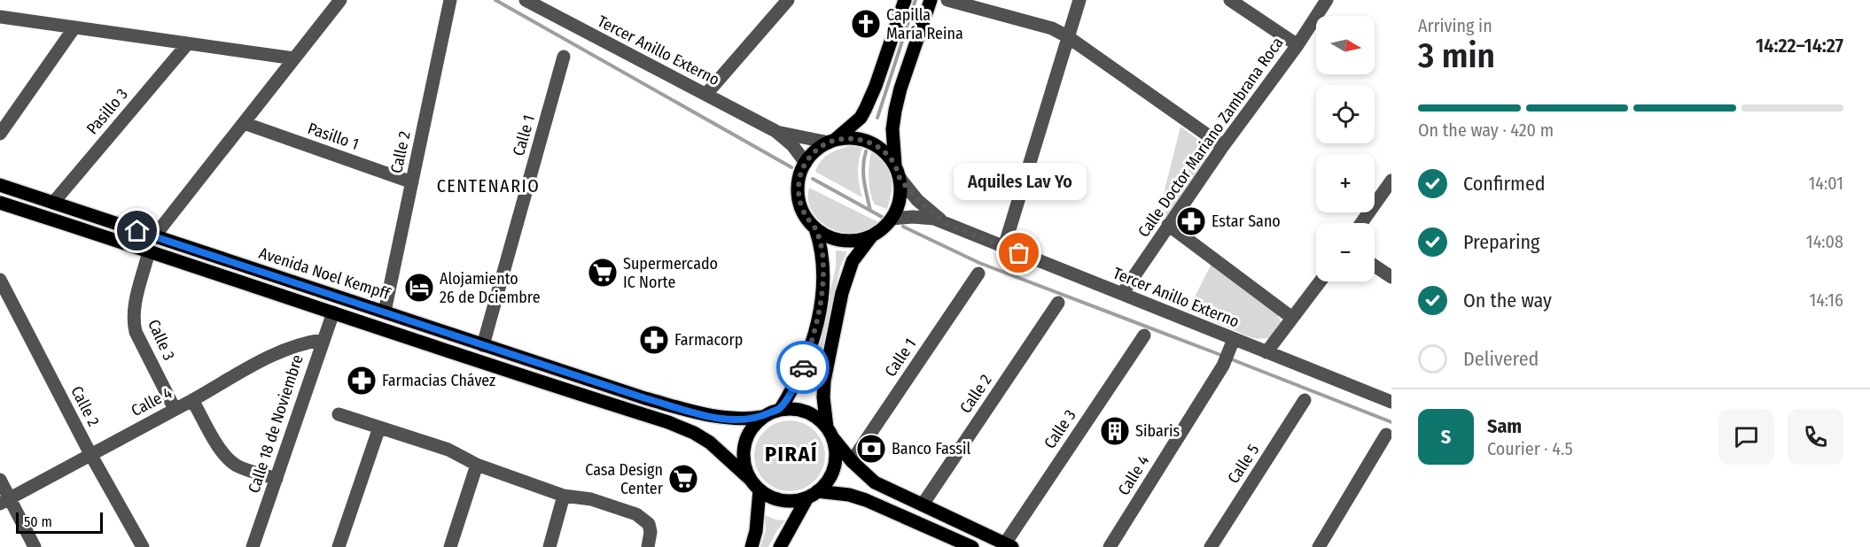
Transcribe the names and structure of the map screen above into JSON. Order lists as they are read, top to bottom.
{
  "streets": {
    "main road": ["Avenida Noel Kempff"],
    "street": [
      "Tercer Anillo Externo",
      "Pasillo 3",
      "Calle 1",
      "Pasillo 1",
      "Calle Doctor Mariano Zambrana Roca",
      "Calle 2",
      "Calle 3",
      "Calle 4",
      "Calle 18 de Noviembre",
      "Calle 5"
    ]
  },
  "crossings": [
    ["Tercer Anillo Externo", "Calle Doctor Mariano Zambrana Roca"],
    ["Tercer Anillo Externo", "Calle 4"],
    ["Pasillo 3", "Avenida Noel Kempff"],
    ["Calle 1", "Avenida Noel Kempff"],
    ["Pasillo 1", "Calle 2"],
    ["Calle 2", "Avenida Noel Kempff"],
    ["Calle 2", "Calle 4"],
    ["Calle 3", "Calle 4"],
    ["Calle 4", "Calle 18 de Noviembre"]
  ],
  "districts": ["CENTENARIO", "PIRAÍ"],
  "places": {
    "church": ["Capilla María Reina"],
    "pharmacy": ["Estar Sano", "Farmacorp", "Farmacias Chávez"],
    "other": ["Aquiles Lav Yo"],
    "supermarket": ["Supermercado IC Norte", "Casa Design Center"],
    "hotel": ["Alojamiento 26 de Dciembre"],
    "building": ["Sibaris"],
    "bank": ["Banco Fassil"]
  },
  "scale_bar": "50 m",
  "north": "right",
  "page": {
    "heading": ["3 min", "Arriving in", "14:22–14:27"],
    "panel": ["Sam", "Courier · 4.5"],
    "map_buttons": ["+", "−"],
    "bar": "On the way · 420 m",
    "list": [
      ["Confirmed", "14:01"],
      ["Preparing", "14:08"],
      ["On the way", "14:16"],
      "Delivered"
    ],
    "bubble": "Aquiles Lav Yo",
    "round": "S",
    "scale": "50 m"
  }
}
